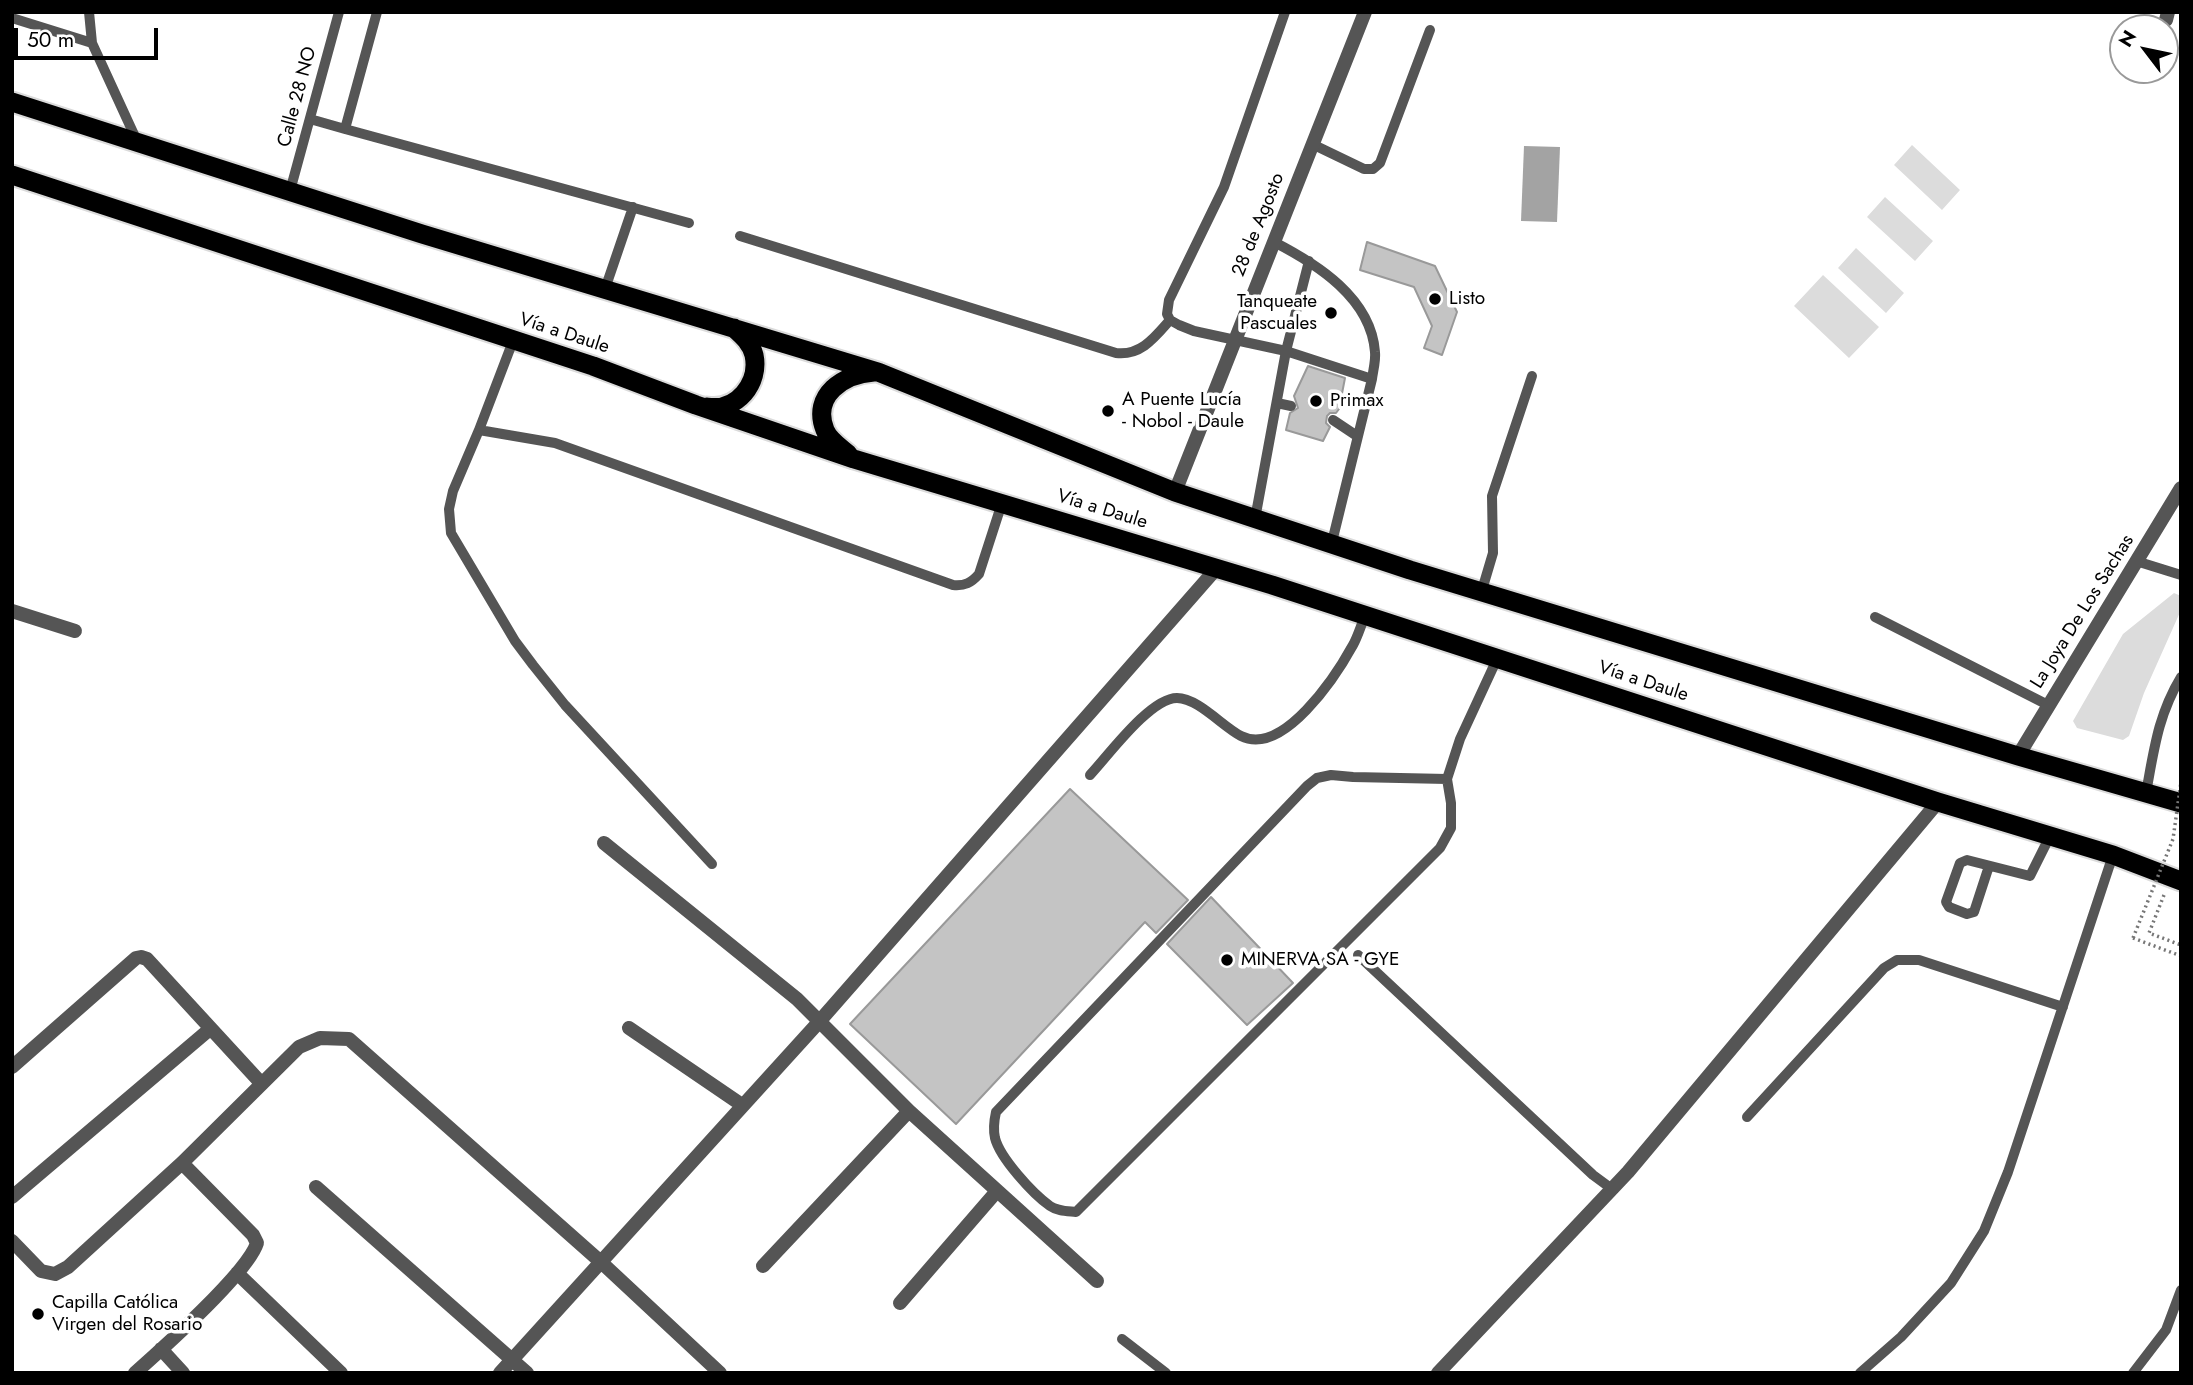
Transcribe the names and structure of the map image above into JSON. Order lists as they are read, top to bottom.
{
  "streets": {
    "highway": ["Vía a Daule"],
    "street": ["28 de Agosto", "La Joya De Los Sachas"],
    "lane": ["Calle 28 NO"]
  },
  "crossings": [
    ["Calle 28 NO", "Vía a Daule"],
    ["28 de Agosto", "Vía a Daule"],
    ["Vía a Daule", "La Joya De Los Sachas"]
  ],
  "places": [
    "Listo",
    "Tanqueate Pascuales",
    "Primax",
    "A Puente Lucía - Nobol - Daule",
    "MINERVA SA - GYE",
    "Capilla Católica Virgen del Rosario"
  ],
  "scale_bar": "50 m",
  "north": "top left"
}
